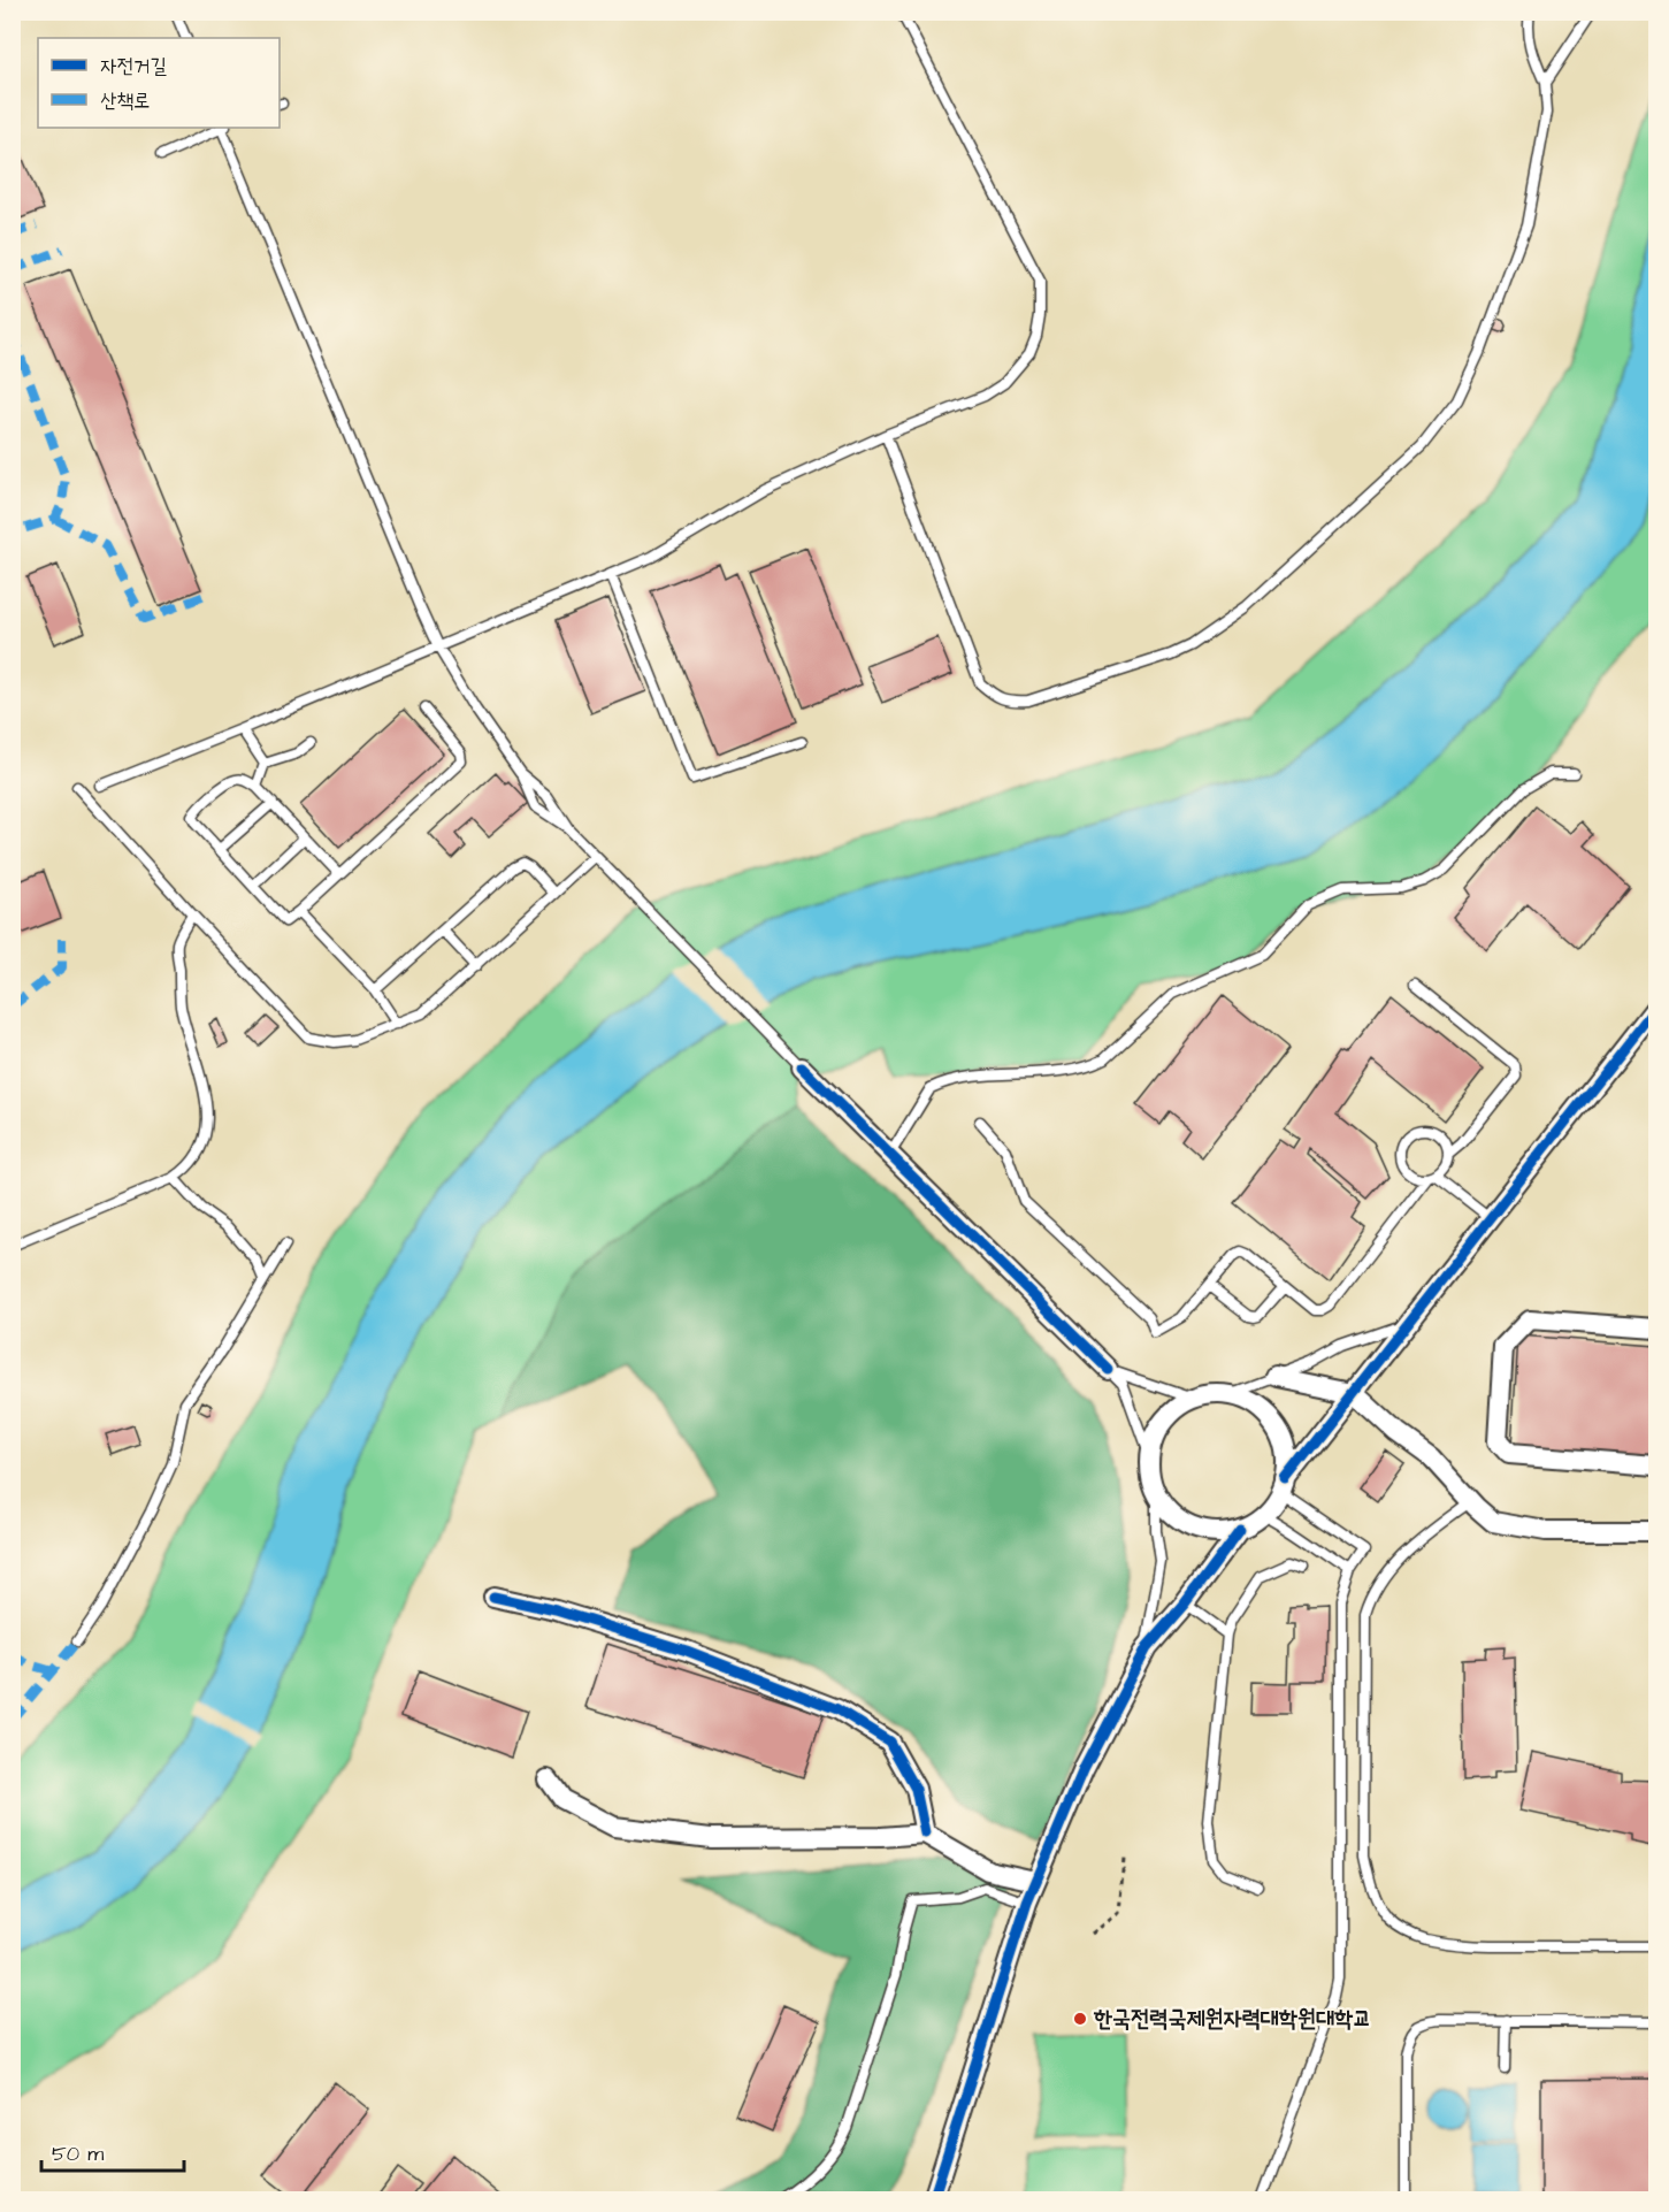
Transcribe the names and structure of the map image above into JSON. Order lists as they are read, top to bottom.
{
  "places": ["한국전력국제원자력대학원대학교"],
  "legend": ["자전거길", "산책로"],
  "scale_bar": "50 m"
}
